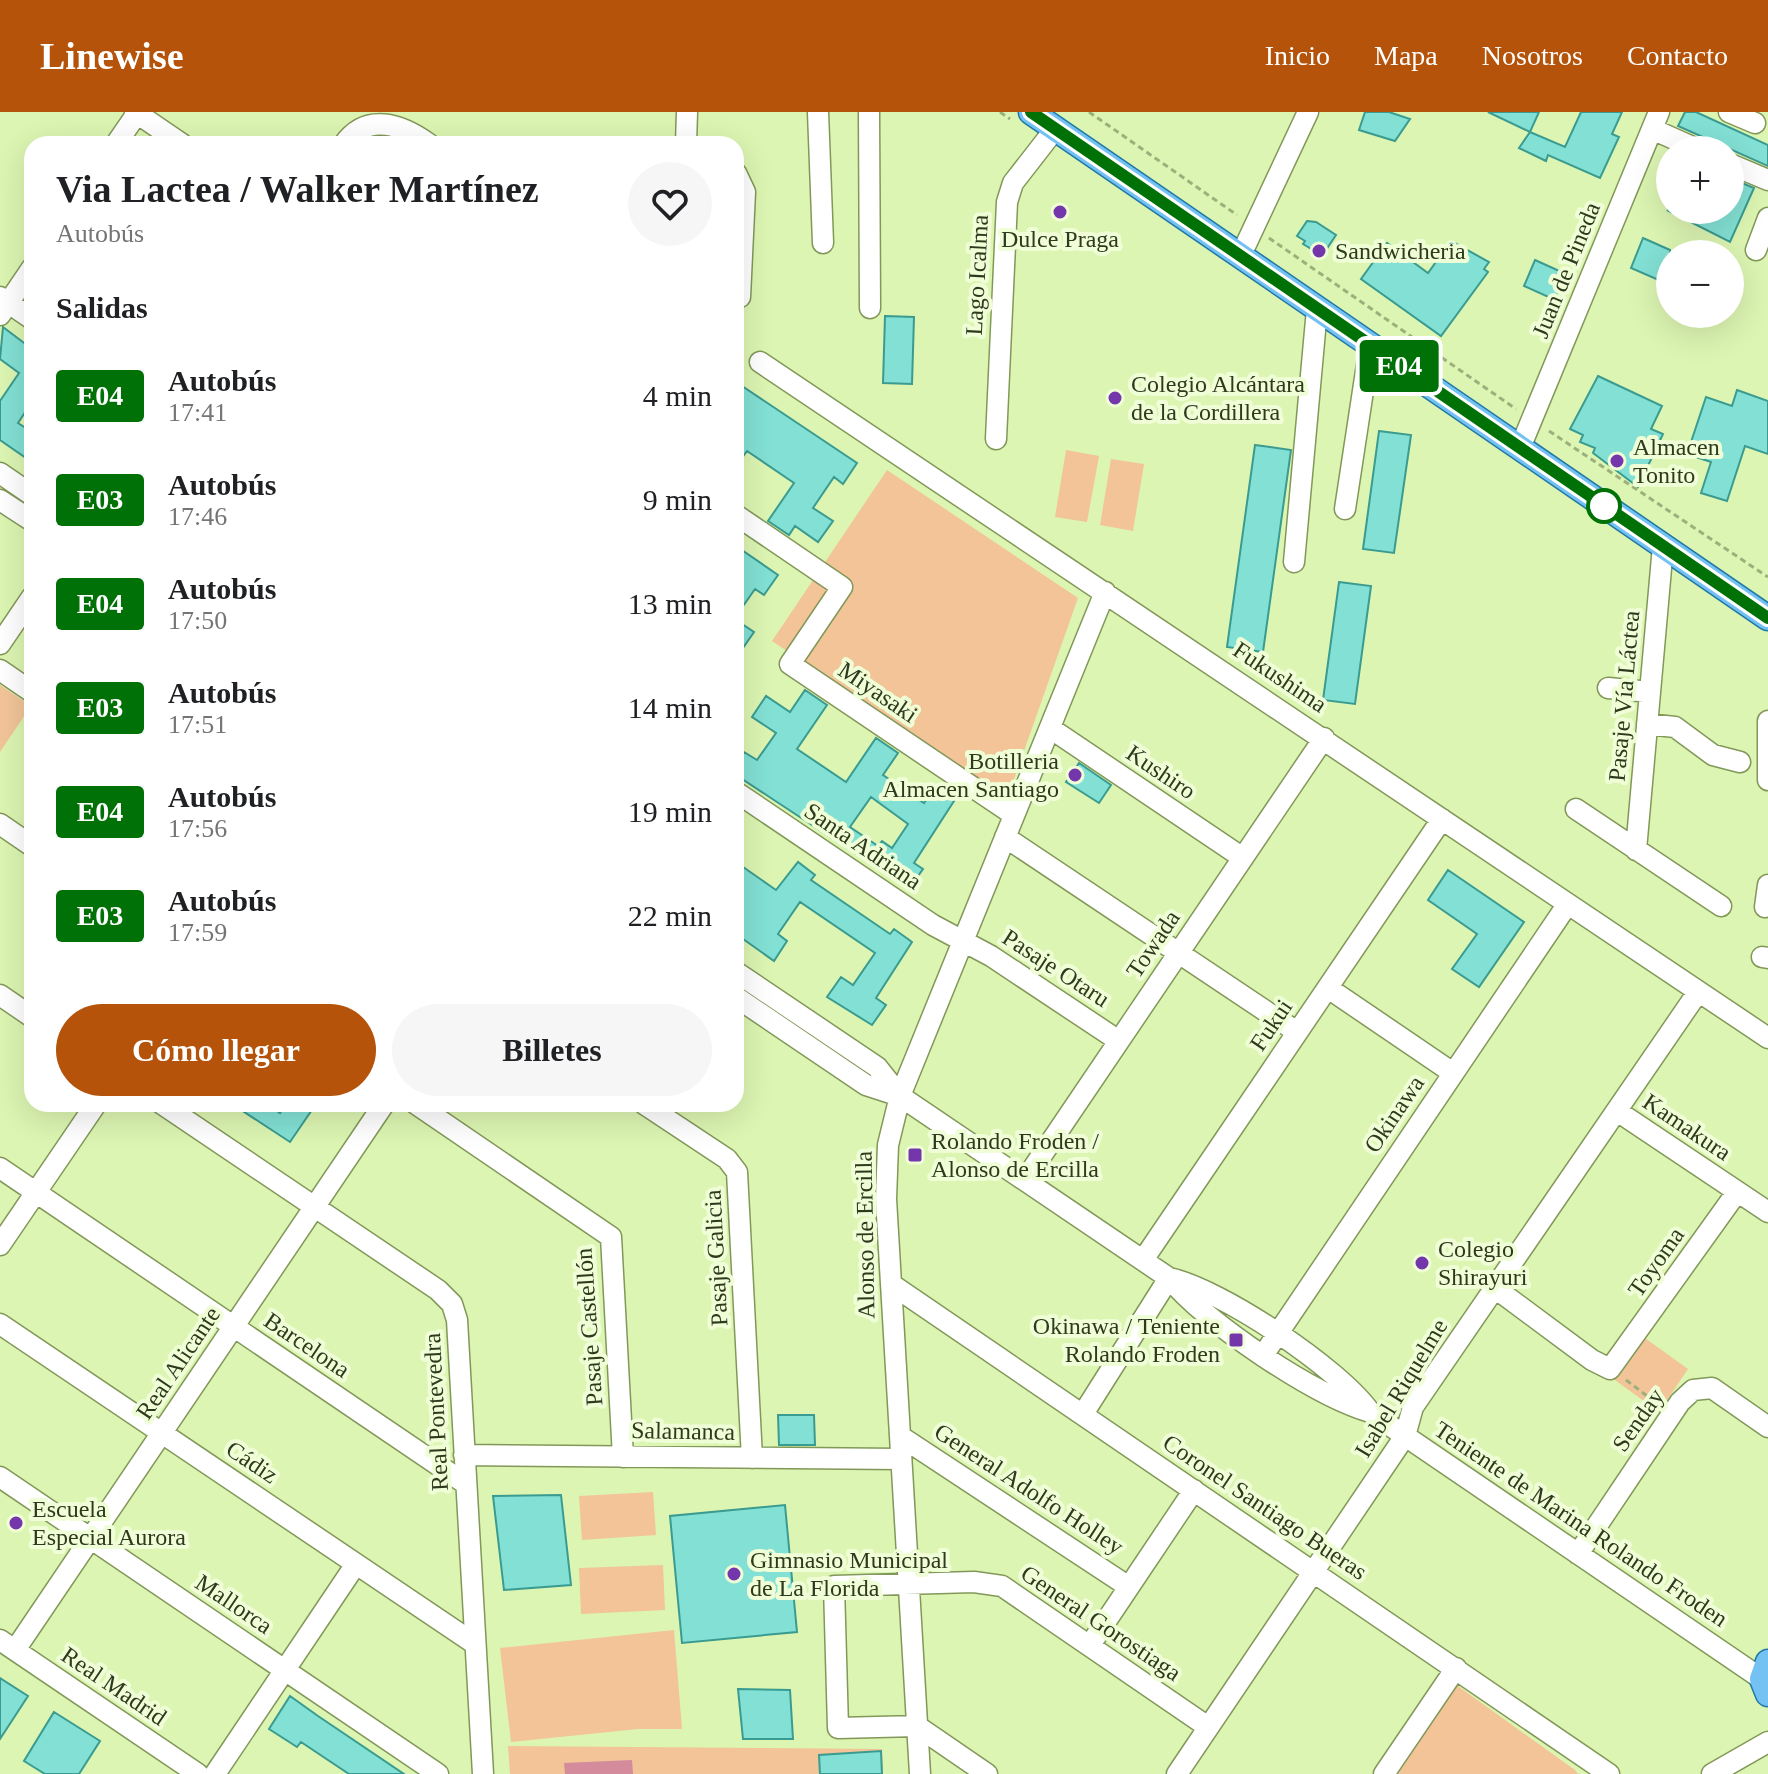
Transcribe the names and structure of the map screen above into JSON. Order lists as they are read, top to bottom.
{
  "streets": {
    "street": [
      "Juan de Pineda",
      "Lago Icalma",
      "Fukushima",
      "Miyasaki",
      "Pasaje Vía Láctea",
      "Kushiro",
      "Santa Adriana",
      "Towada",
      "Pasaje Otaru",
      "Fukui",
      "Okinawa",
      "Kamakura",
      "Alonso de Ercilla",
      "Pasaje Galicia",
      "Toyoma",
      "Pasaje Castellón",
      "Barcelona",
      "Real Alicante",
      "Isabel Riquelme",
      "Real Pontevedra",
      "Senday",
      "Salamanca",
      "Cádiz",
      "General Adolfo Holley",
      "Coronel Santiago Bueras",
      "Teniente de Marina Rolando Froden",
      "Mallorca",
      "General Gorostiaga",
      "Real Madrid"
    ]
  },
  "crossings": [
    ["Fukushima", "Towada"],
    ["Fukushima", "Fukui"],
    ["Fukushima", "Okinawa"],
    ["Fukushima", "Alonso de Ercilla"],
    ["Fukushima", "Isabel Riquelme"],
    ["Miyasaki", "Alonso de Ercilla"],
    ["Kushiro", "Towada"],
    ["Kushiro", "Alonso de Ercilla"],
    ["Santa Adriana", "Pasaje Otaru"],
    ["Santa Adriana", "Alonso de Ercilla"],
    ["Towada", "Pasaje Otaru"],
    ["Towada", "Teniente de Marina Rolando Froden"],
    ["Pasaje Otaru", "Alonso de Ercilla"],
    ["Fukui", "Teniente de Marina Rolando Froden"],
    ["Okinawa", "Teniente de Marina Rolando Froden"],
    ["Kamakura", "Toyoma"],
    ["Kamakura", "Isabel Riquelme"],
    ["Alonso de Ercilla", "Salamanca"],
    ["Alonso de Ercilla", "General Adolfo Holley"],
    ["Alonso de Ercilla", "Coronel Santiago Bueras"],
    ["Alonso de Ercilla", "Teniente de Marina Rolando Froden"],
    ["Alonso de Ercilla", "General Gorostiaga"],
    ["Pasaje Galicia", "Salamanca"],
    ["Pasaje Castellón", "Salamanca"],
    ["Barcelona", "Real Alicante"],
    ["Barcelona", "Real Pontevedra"],
    ["Real Alicante", "Real Pontevedra"],
    ["Real Alicante", "Cádiz"],
    ["Real Alicante", "Mallorca"],
    ["Real Alicante", "Real Madrid"],
    ["Isabel Riquelme", "Coronel Santiago Bueras"],
    ["Isabel Riquelme", "Teniente de Marina Rolando Froden"],
    ["Isabel Riquelme", "General Gorostiaga"],
    ["Real Pontevedra", "Salamanca"],
    ["Real Pontevedra", "Cádiz"],
    ["Senday", "Teniente de Marina Rolando Froden"]
  ],
  "places": {
    "other": [
      "Dulce Praga",
      "Sandwicheria",
      "Colegio Alcántara de la Cordillera",
      "Almacen Tonito",
      "Botilleria Almacen Santiago",
      "Colegio Shirayuri",
      "Escuela Especial Aurora",
      "Gimnasio Municipal de La Florida"
    ],
    "transit": ["Rolando Froden / Alonso de Ercilla", "Okinawa / Teniente Rolando Froden"]
  },
  "lines": ["bus line E04"],
  "page": {
    "header": "Linewise",
    "nav": [
      "Inicio",
      "Mapa",
      "Nosotros",
      "Contacto"
    ],
    "on_map": "E04",
    "map_buttons": ["+", "−"],
    "heading": [
      ["Via Lactea / Walker Martínez", "Autobús"],
      "Salidas"
    ],
    "list": [
      {
        "mark": "E04",
        "name": "Autobús",
        "note": "17:41",
        "value": "4 min"
      },
      {
        "mark": "E03",
        "name": "Autobús",
        "note": "17:46",
        "value": "9 min"
      },
      {
        "mark": "E04",
        "name": "Autobús",
        "note": "17:50",
        "value": "13 min"
      },
      {
        "mark": "E03",
        "name": "Autobús",
        "note": "17:51",
        "value": "14 min"
      },
      {
        "mark": "E04",
        "name": "Autobús",
        "note": "17:56",
        "value": "19 min"
      },
      {
        "mark": "E03",
        "name": "Autobús",
        "note": "17:59",
        "value": "22 min"
      }
    ],
    "buttons": ["Cómo llegar", "Billetes"]
  }
}
